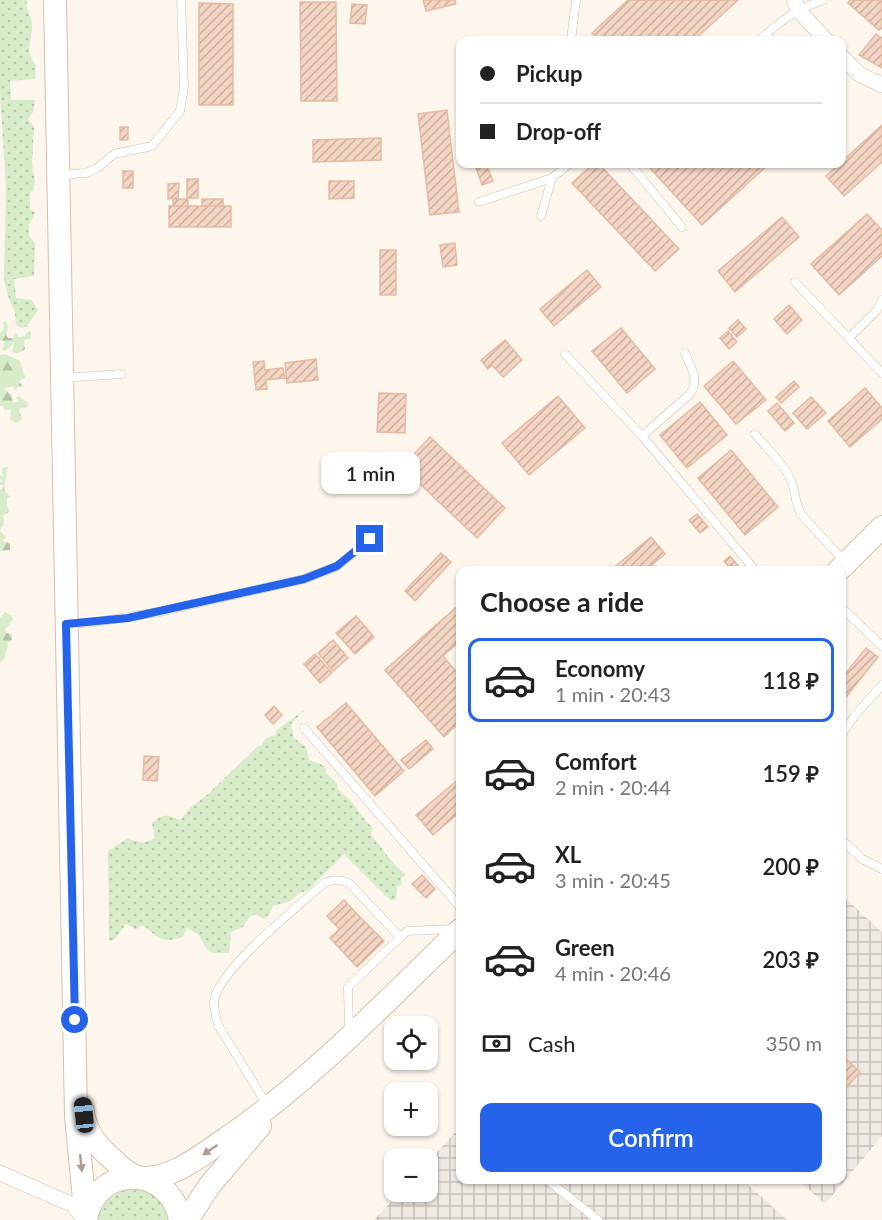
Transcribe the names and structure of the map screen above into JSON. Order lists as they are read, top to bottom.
{
  "page": {
    "banner": ["Pickup", "Drop-off"],
    "bubble": "1 min",
    "heading": "Choose a ride",
    "list": [
      {
        "name": "Economy",
        "note": "1 min · 20:43",
        "value": "118 ₽"
      },
      {
        "name": "Comfort",
        "note": "2 min · 20:44",
        "value": "159 ₽"
      },
      {
        "name": "XL",
        "note": "3 min · 20:45",
        "value": "200 ₽"
      },
      {
        "name": "Green",
        "note": "4 min · 20:46",
        "value": "203 ₽"
      }
    ],
    "pay": ["Cash", "350 m"],
    "map_buttons": ["+", "−"],
    "buttons": "Confirm"
  }
}
